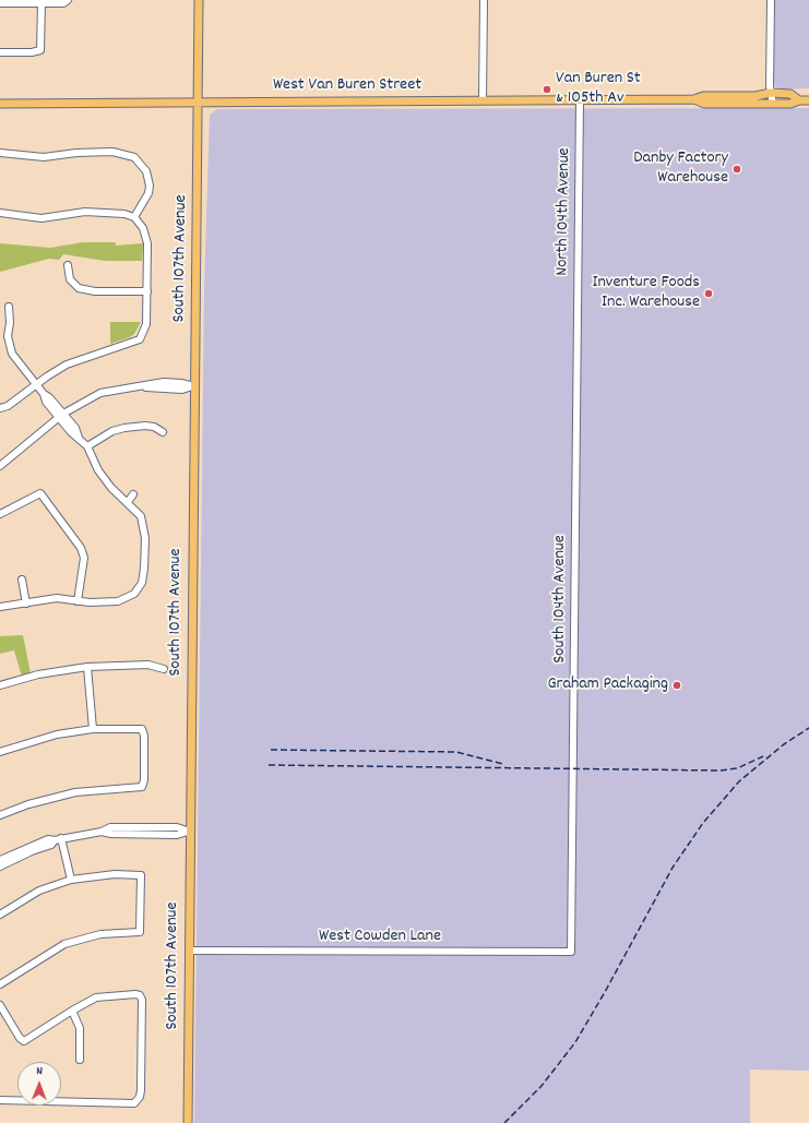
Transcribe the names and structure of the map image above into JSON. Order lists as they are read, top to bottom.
{
  "streets": {
    "main road": ["West Van Buren Street", "South 107th Avenue"],
    "street": ["North 104th Avenue", "South 104th Avenue", "West Cowden Lane"]
  },
  "crossings": [
    ["West Van Buren Street", "North 104th Avenue"],
    ["West Van Buren Street", "South 107th Avenue"],
    ["North 104th Avenue", "South 104th Avenue"],
    ["South 107th Avenue", "West Cowden Lane"],
    ["South 104th Avenue", "West Cowden Lane"]
  ],
  "places": [
    "Van Buren St & 105th Av",
    "Danby Factory Warehouse",
    "Inventure Foods Inc. Warehouse",
    "Graham Packaging"
  ],
  "north": "top"
}
